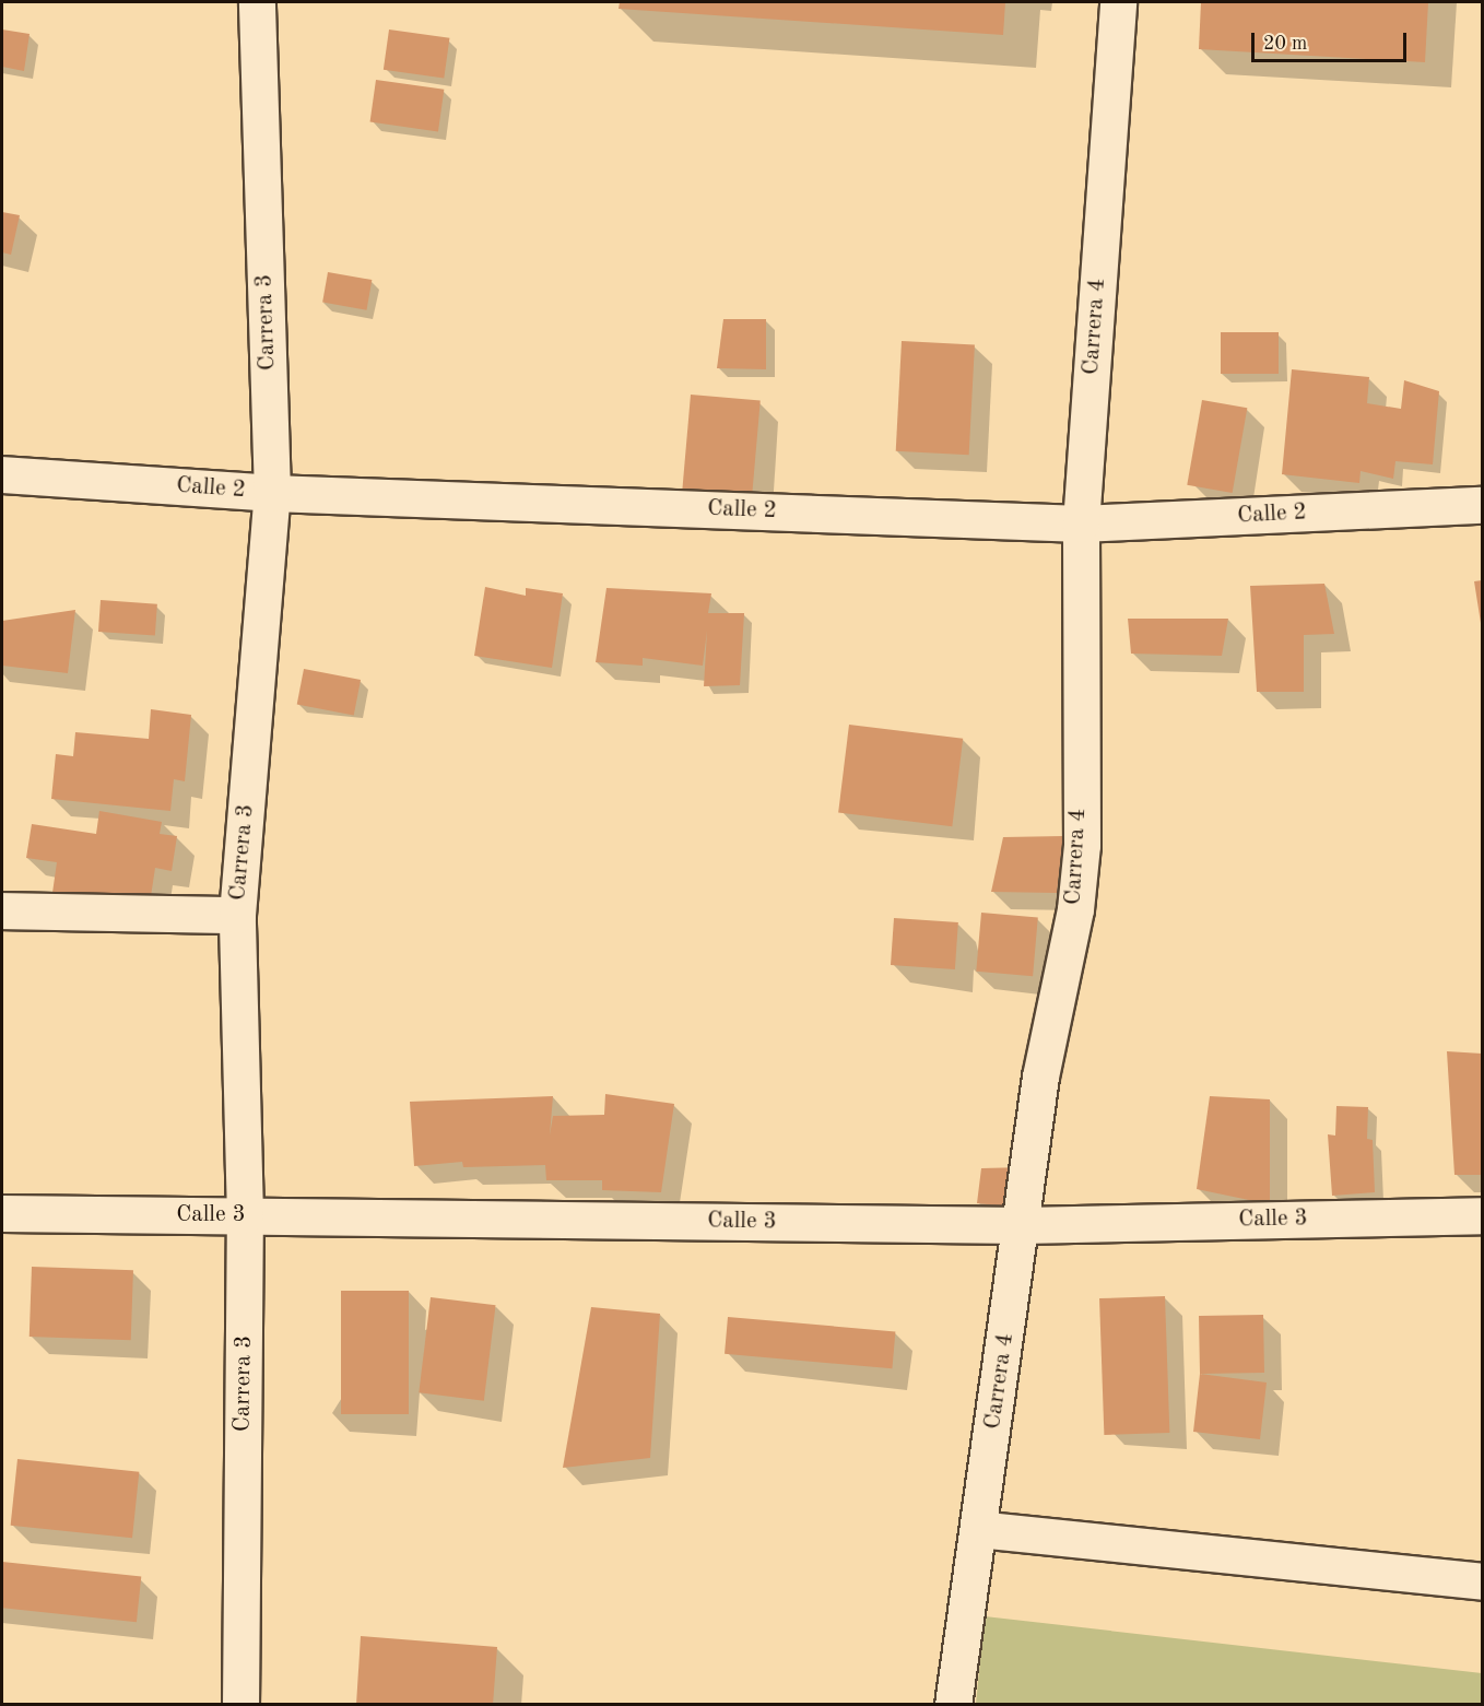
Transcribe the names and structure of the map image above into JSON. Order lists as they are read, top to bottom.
{
  "streets": {
    "street": [
      "Carrera 3",
      "Carrera 4",
      "Calle 2",
      "Calle 3"
    ]
  },
  "crossings": [
    ["Carrera 3", "Calle 2"],
    ["Carrera 3", "Calle 3"],
    ["Carrera 4", "Calle 2"],
    ["Carrera 4", "Calle 3"]
  ],
  "scale_bar": "20 m"
}
